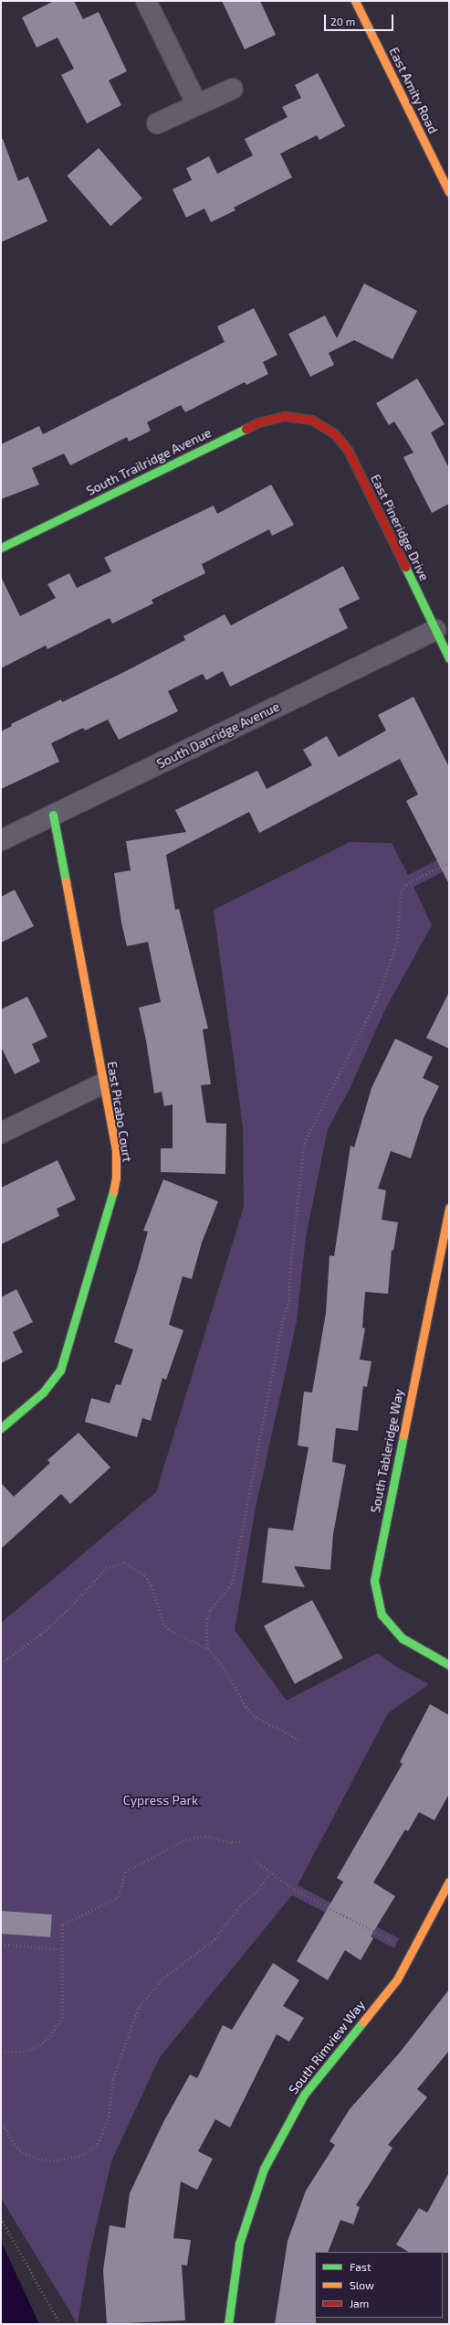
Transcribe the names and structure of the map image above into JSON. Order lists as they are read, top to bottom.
{
  "streets": {
    "street": [
      "East Amity Road",
      "South Trailridge Avenue",
      "East Pineridge Drive",
      "South Danridge Avenue",
      "East Picabo Court",
      "South Tableridge Way",
      "South Rimview Way"
    ]
  },
  "crossings": [
    ["South Trailridge Avenue", "East Pineridge Drive"],
    ["East Pineridge Drive", "South Danridge Avenue"],
    ["South Danridge Avenue", "East Picabo Court"]
  ],
  "parks": ["Cypress Park"],
  "legend": ["Fast", "Slow", "Jam"],
  "scale_bar": "20 m"
}
